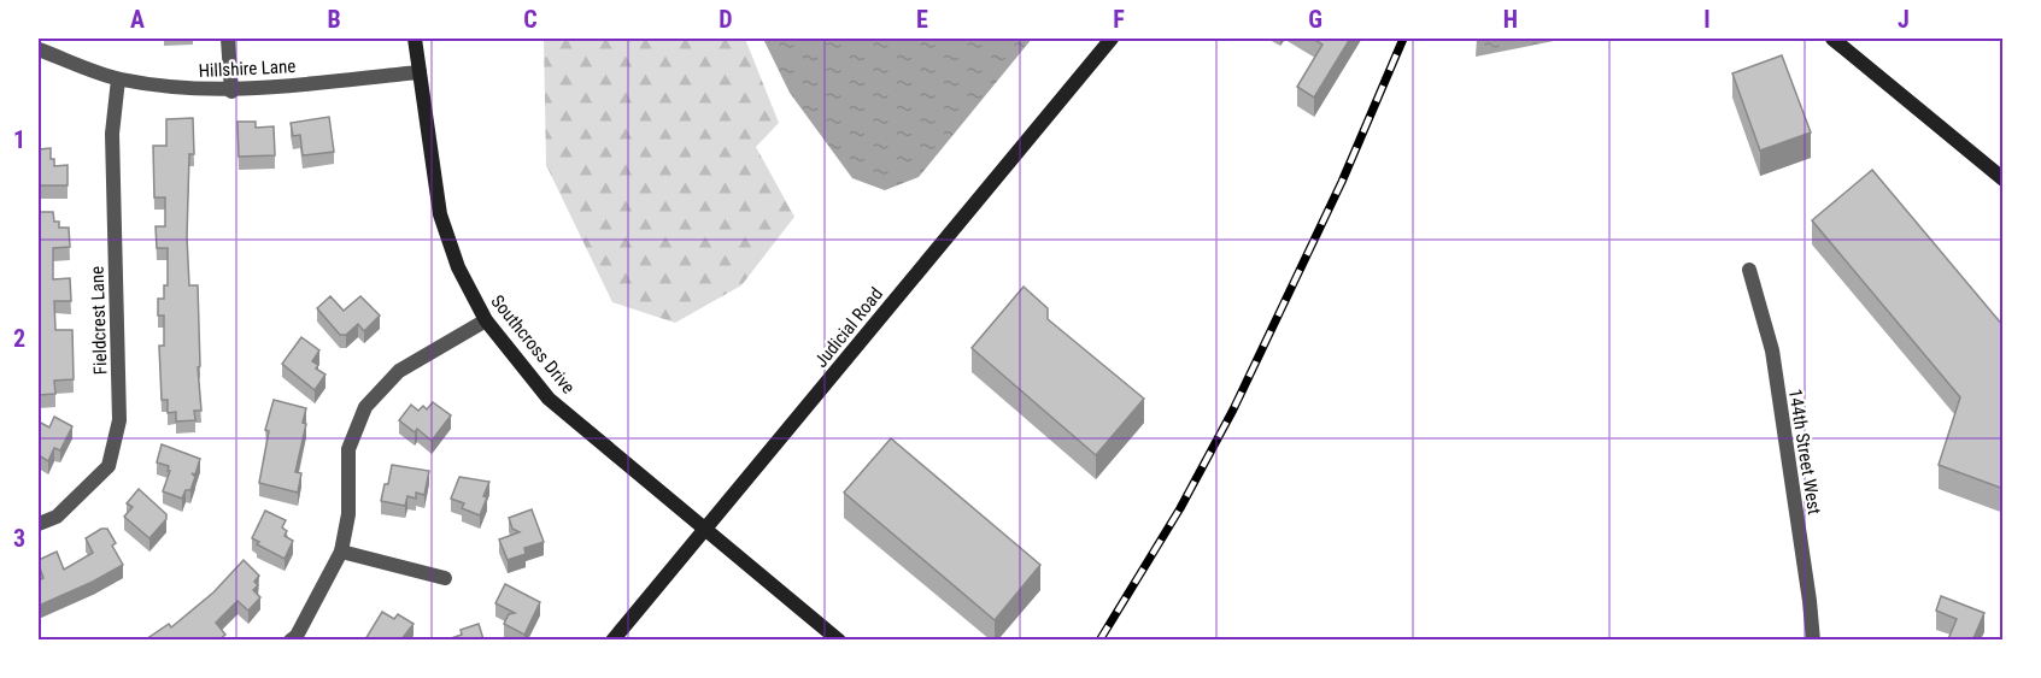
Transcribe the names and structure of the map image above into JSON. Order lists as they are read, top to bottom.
{
  "streets": {
    "street": [
      "Hillshire Lane",
      "Fieldcrest Lane",
      "Judicial Road",
      "Southcross Drive",
      "144th Street West"
    ]
  },
  "crossings": [
    ["Hillshire Lane", "Fieldcrest Lane"],
    ["Hillshire Lane", "Southcross Drive"],
    ["Judicial Road", "Southcross Drive"]
  ],
  "grid": {
    "columns": [
      "A",
      "B",
      "C",
      "D",
      "E",
      "F",
      "G",
      "H",
      "I",
      "J"
    ],
    "rows": ["1", "2", "3"]
  }
}
